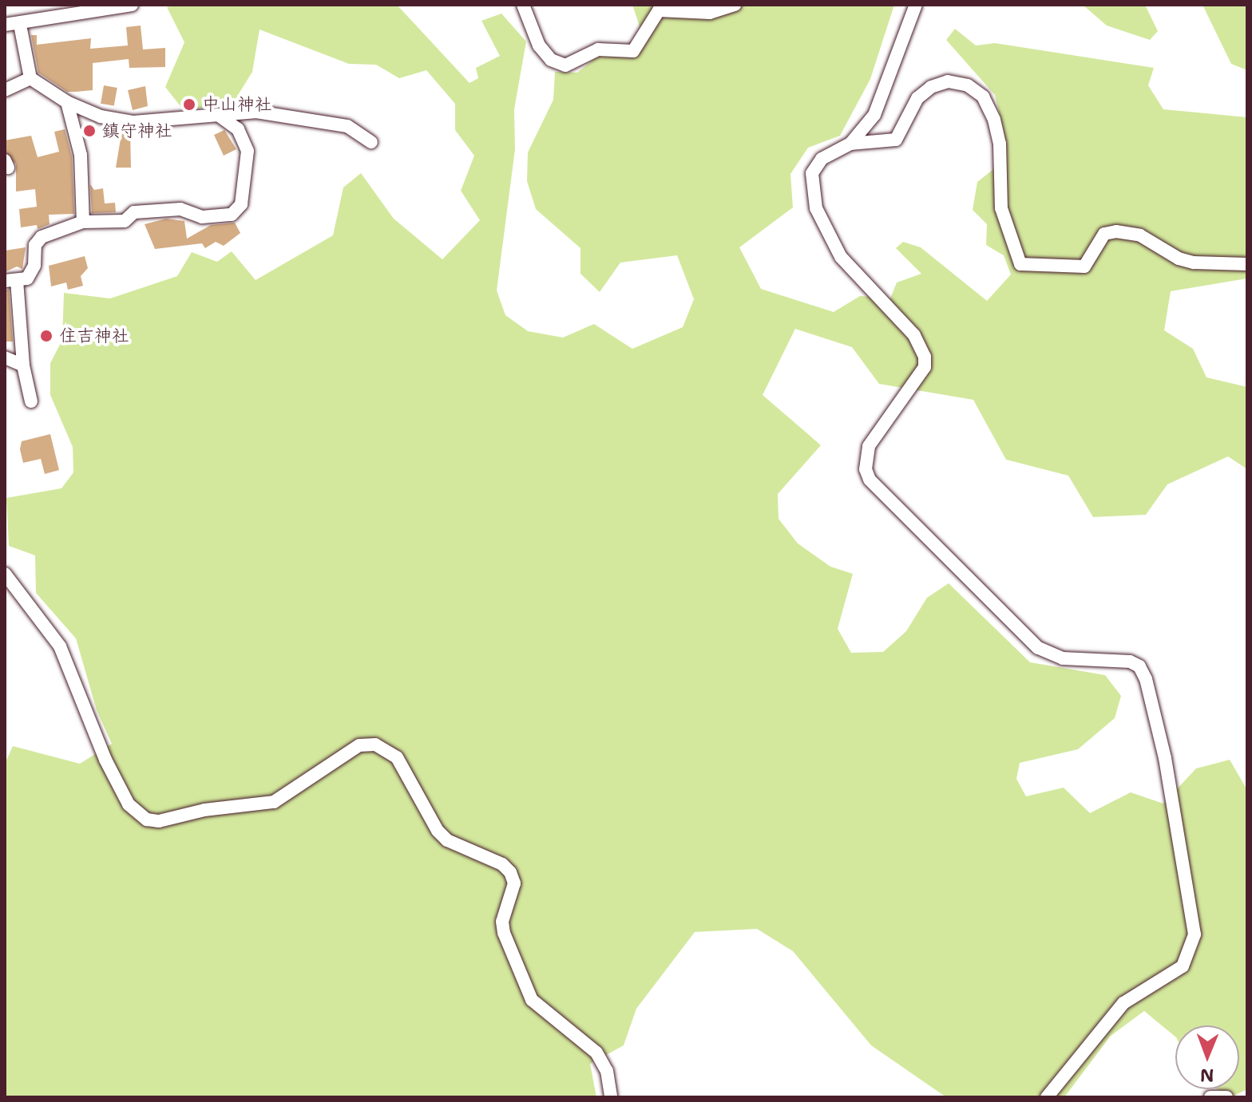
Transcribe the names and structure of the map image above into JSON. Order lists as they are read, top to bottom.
{
  "places": ["中山神社", "鎮守神社", "住吉神社"],
  "north": "bottom"
}
